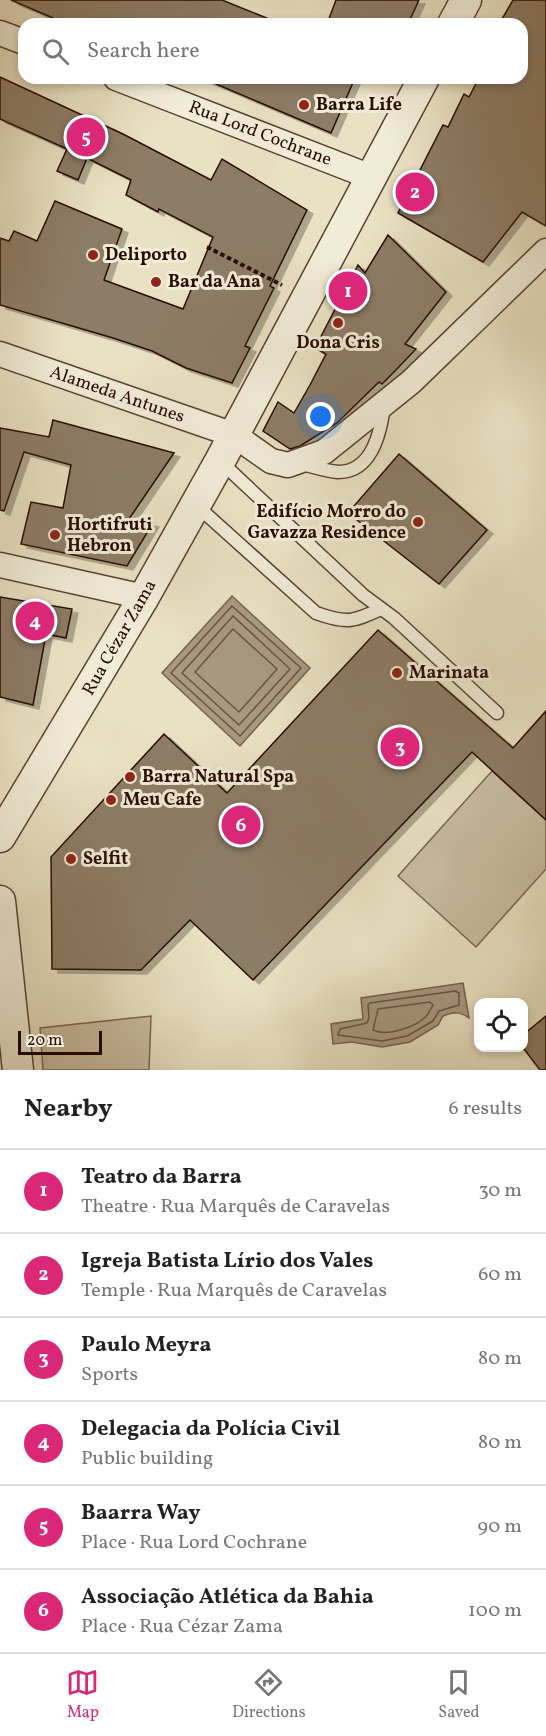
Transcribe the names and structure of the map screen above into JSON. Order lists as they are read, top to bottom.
{
  "streets": {
    "street": ["Rua Lord Cochrane", "Alameda Antunes", "Rua Cézar Zama"]
  },
  "crossings": [
    ["Rua Lord Cochrane", "Rua Cézar Zama"],
    ["Alameda Antunes", "Rua Cézar Zama"]
  ],
  "places": [
    "Barra Life",
    "Deliporto",
    "Bar da Ana",
    "Dona Cris",
    "Edifício Morro do Gavazza Residence",
    "Hortifruti Hebron",
    "Marinata",
    "Barra Natural Spa",
    "Meu Cafe",
    "Selfit"
  ],
  "scale_bar": "20 m",
  "page": {
    "search": "Search here",
    "pins": [
      "5",
      "2",
      "1",
      "4",
      "3",
      "6"
    ],
    "scale": "20 m",
    "heading": ["Nearby", "6 results"],
    "list": [
      {
        "mark": "1",
        "name": "Teatro da Barra",
        "note": "Theatre · Rua Marquês de Caravelas",
        "value": "30 m"
      },
      {
        "mark": "2",
        "name": "Igreja Batista Lírio dos Vales",
        "note": "Temple · Rua Marquês de Caravelas",
        "value": "60 m"
      },
      {
        "mark": "3",
        "name": "Paulo Meyra",
        "note": "Sports",
        "value": "80 m"
      },
      {
        "mark": "4",
        "name": "Delegacia da Polícia Civil",
        "note": "Public building",
        "value": "80 m"
      },
      {
        "mark": "5",
        "name": "Baarra Way",
        "note": "Place · Rua Lord Cochrane",
        "value": "90 m"
      },
      {
        "mark": "6",
        "name": "Associação Atlética da Bahia",
        "note": "Place · Rua Cézar Zama",
        "value": "100 m"
      }
    ],
    "nav": ["Map", "Directions", "Saved"]
  }
}
